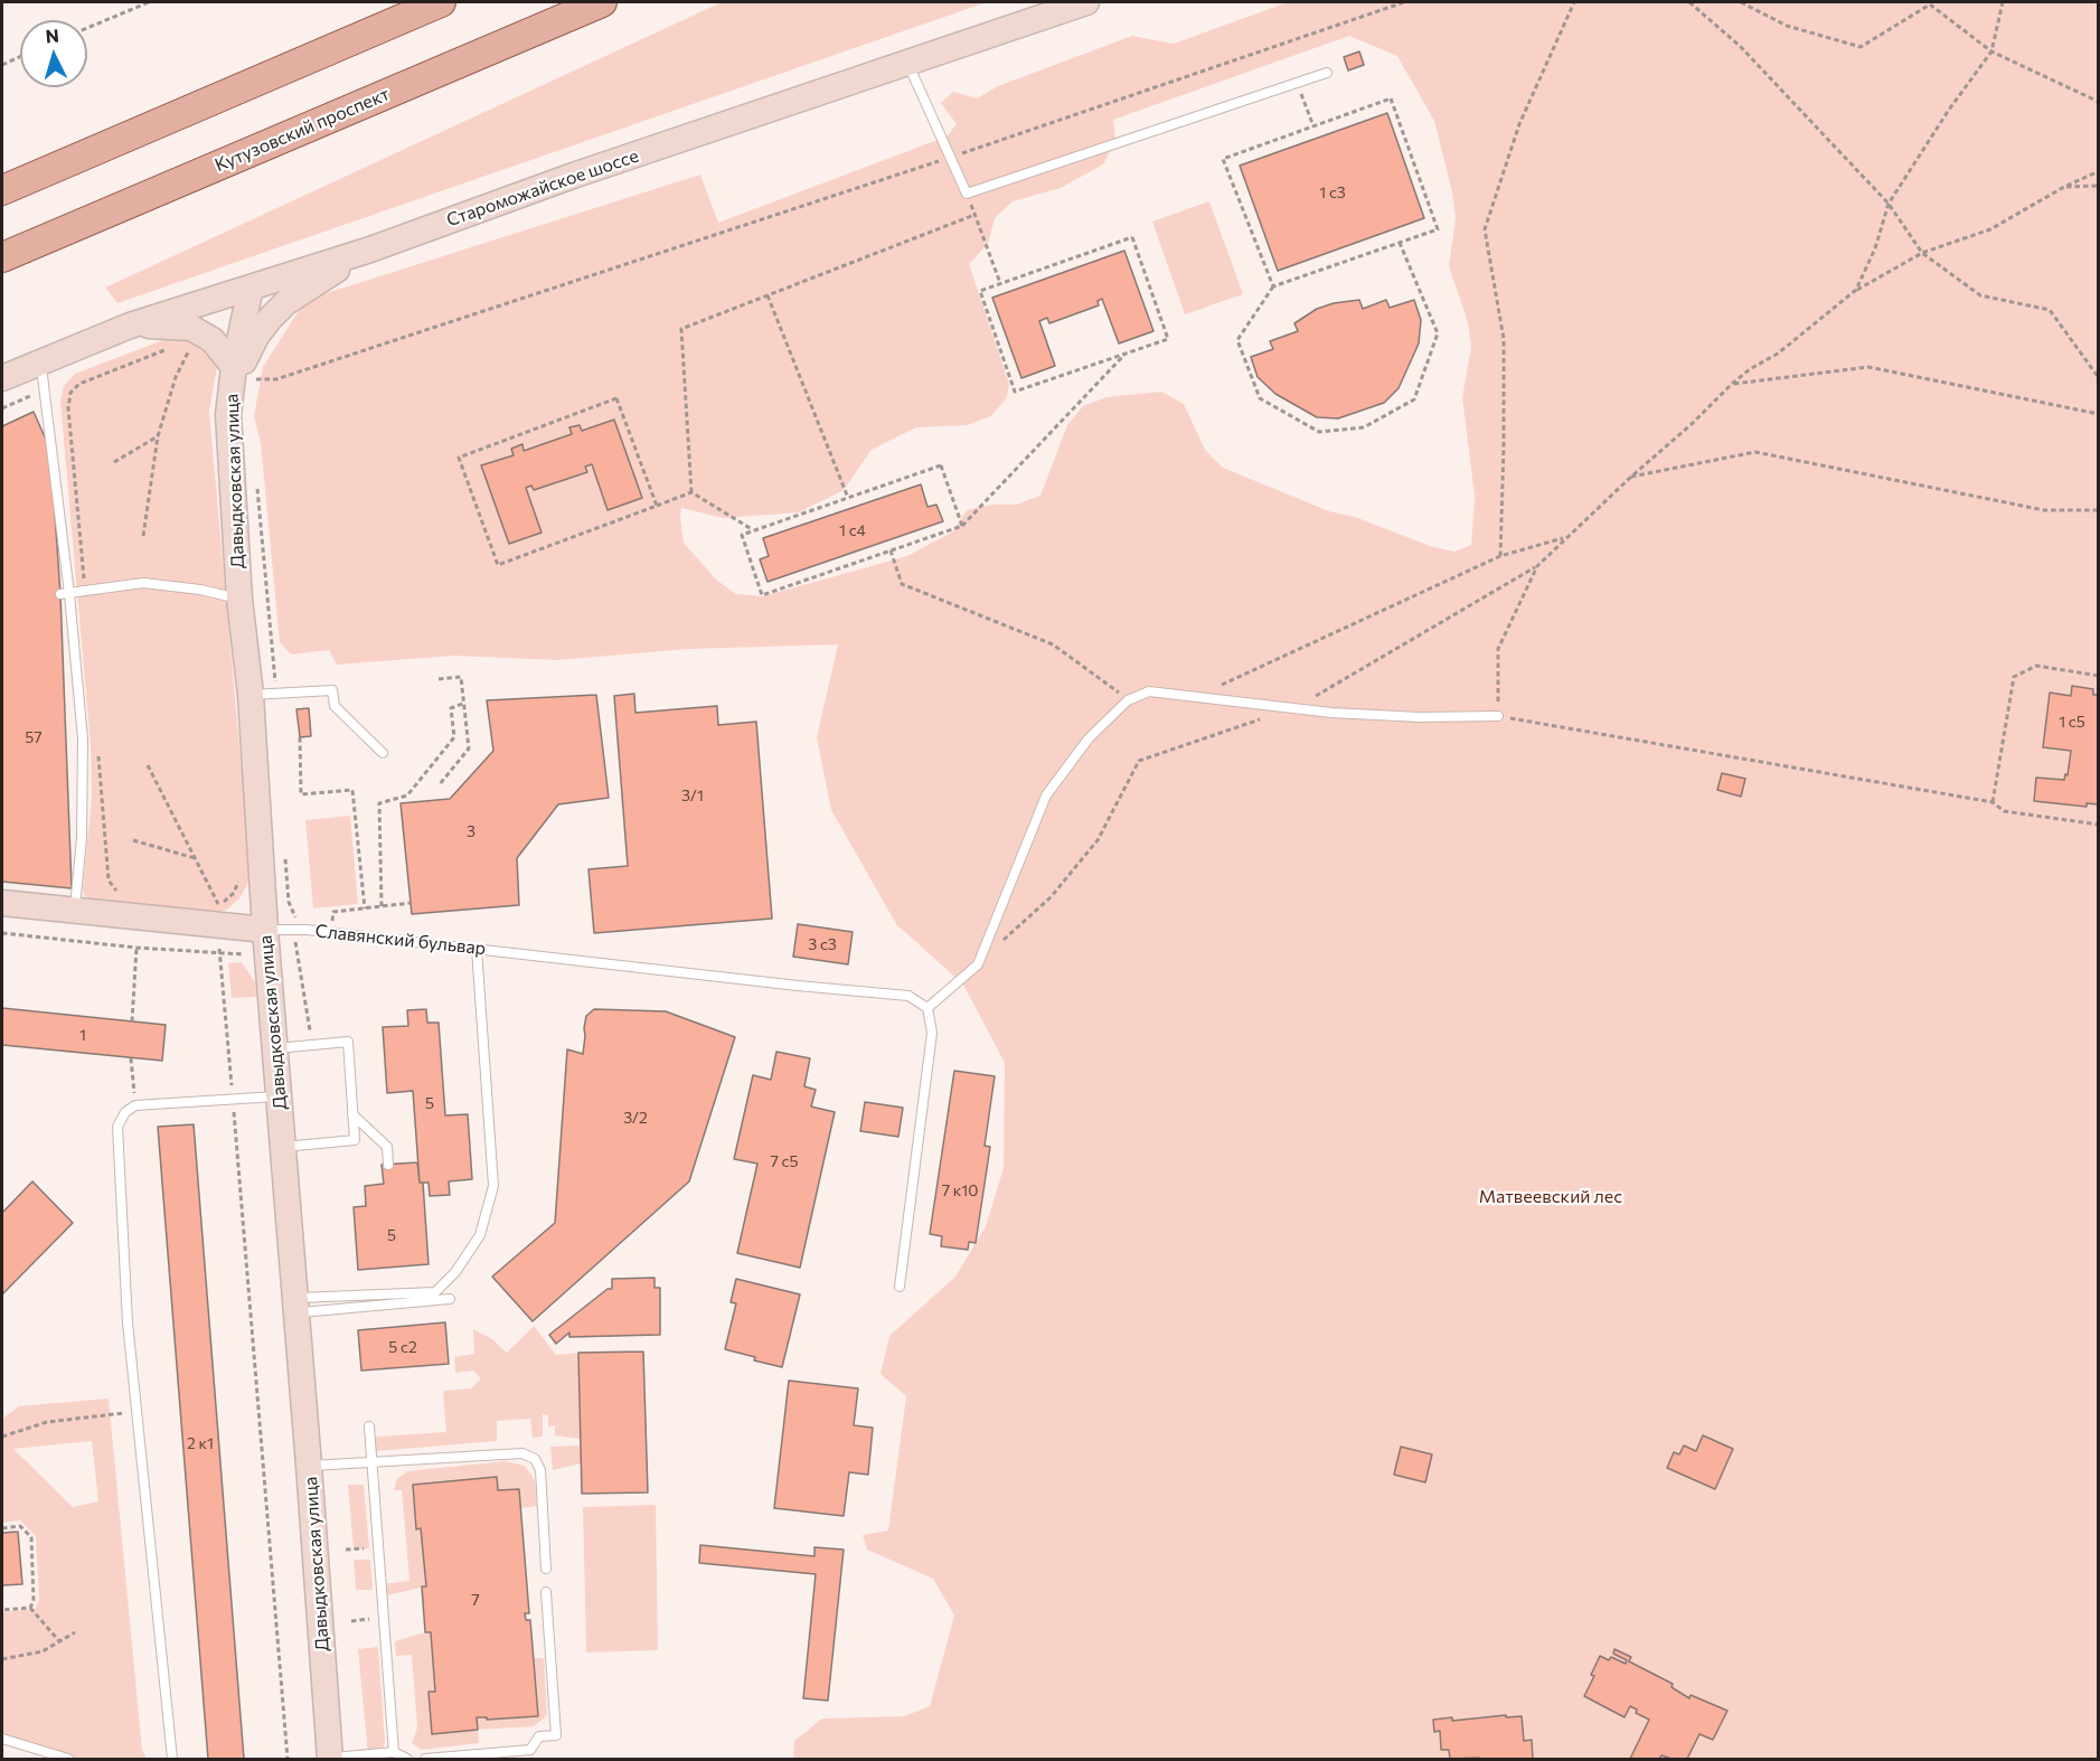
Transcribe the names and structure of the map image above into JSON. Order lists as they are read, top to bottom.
{
  "streets": {
    "main road": ["Кутузовский проспект"],
    "street": ["Староможайское шоссе", "Давыдковская улица", "Славянский бульвар"]
  },
  "crossings": [
    ["Староможайское шоссе", "Давыдковская улица"],
    ["Давыдковская улица", "Славянский бульвар"]
  ],
  "parks": ["Матвеевский лес"],
  "house_numbers": [
    "1 с3",
    "1 с4",
    "1 с5",
    "57",
    "3/1",
    "3",
    "3 с3",
    "1",
    "5",
    "3/2",
    "7 с5",
    "7 к10",
    "5",
    "5 с2",
    "2 к1",
    "7"
  ],
  "north": "top"
}
